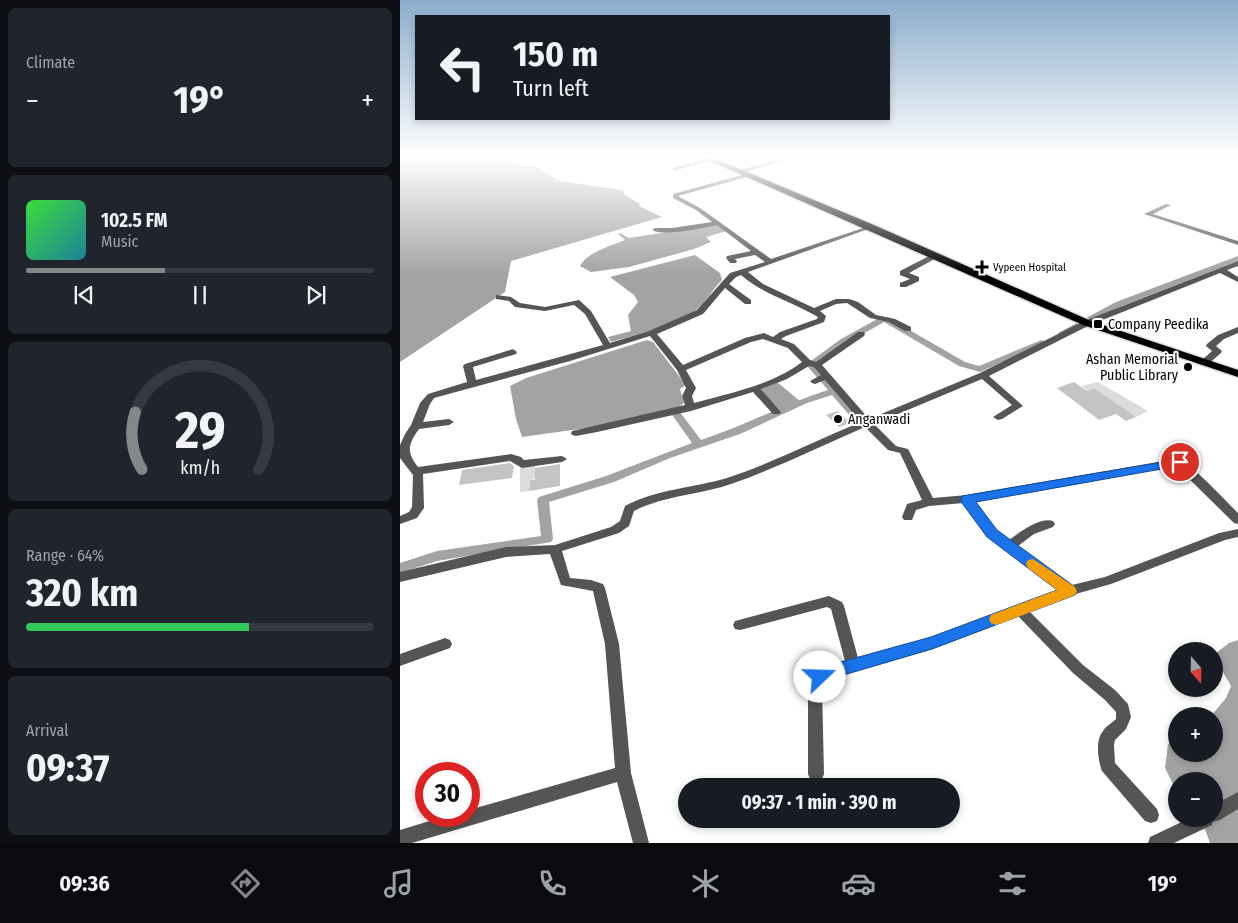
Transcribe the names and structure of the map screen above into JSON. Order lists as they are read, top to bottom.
{
  "places": {
    "health": ["Vypeen Hospital"],
    "transit": ["Company Peedika"],
    "other": ["Ashan Memorial Public Library", "Anganwadi"]
  },
  "north": "bottom",
  "page": {
    "tile": [
      "Climate",
      ["Range · 64%", "320 km"],
      ["Arrival", "09:37"]
    ],
    "turn": ["150 m", "Turn left"],
    "heat": ["−", "19°", "+"],
    "song": ["102.5 FM", "Music"],
    "map_buttons": ["+", "−"],
    "limit": "30",
    "trip": "09:37 · 1 min · 390 m",
    "tabs": ["09:36", "19°"],
    "gauge": ["29", "km/h"]
  }
}
